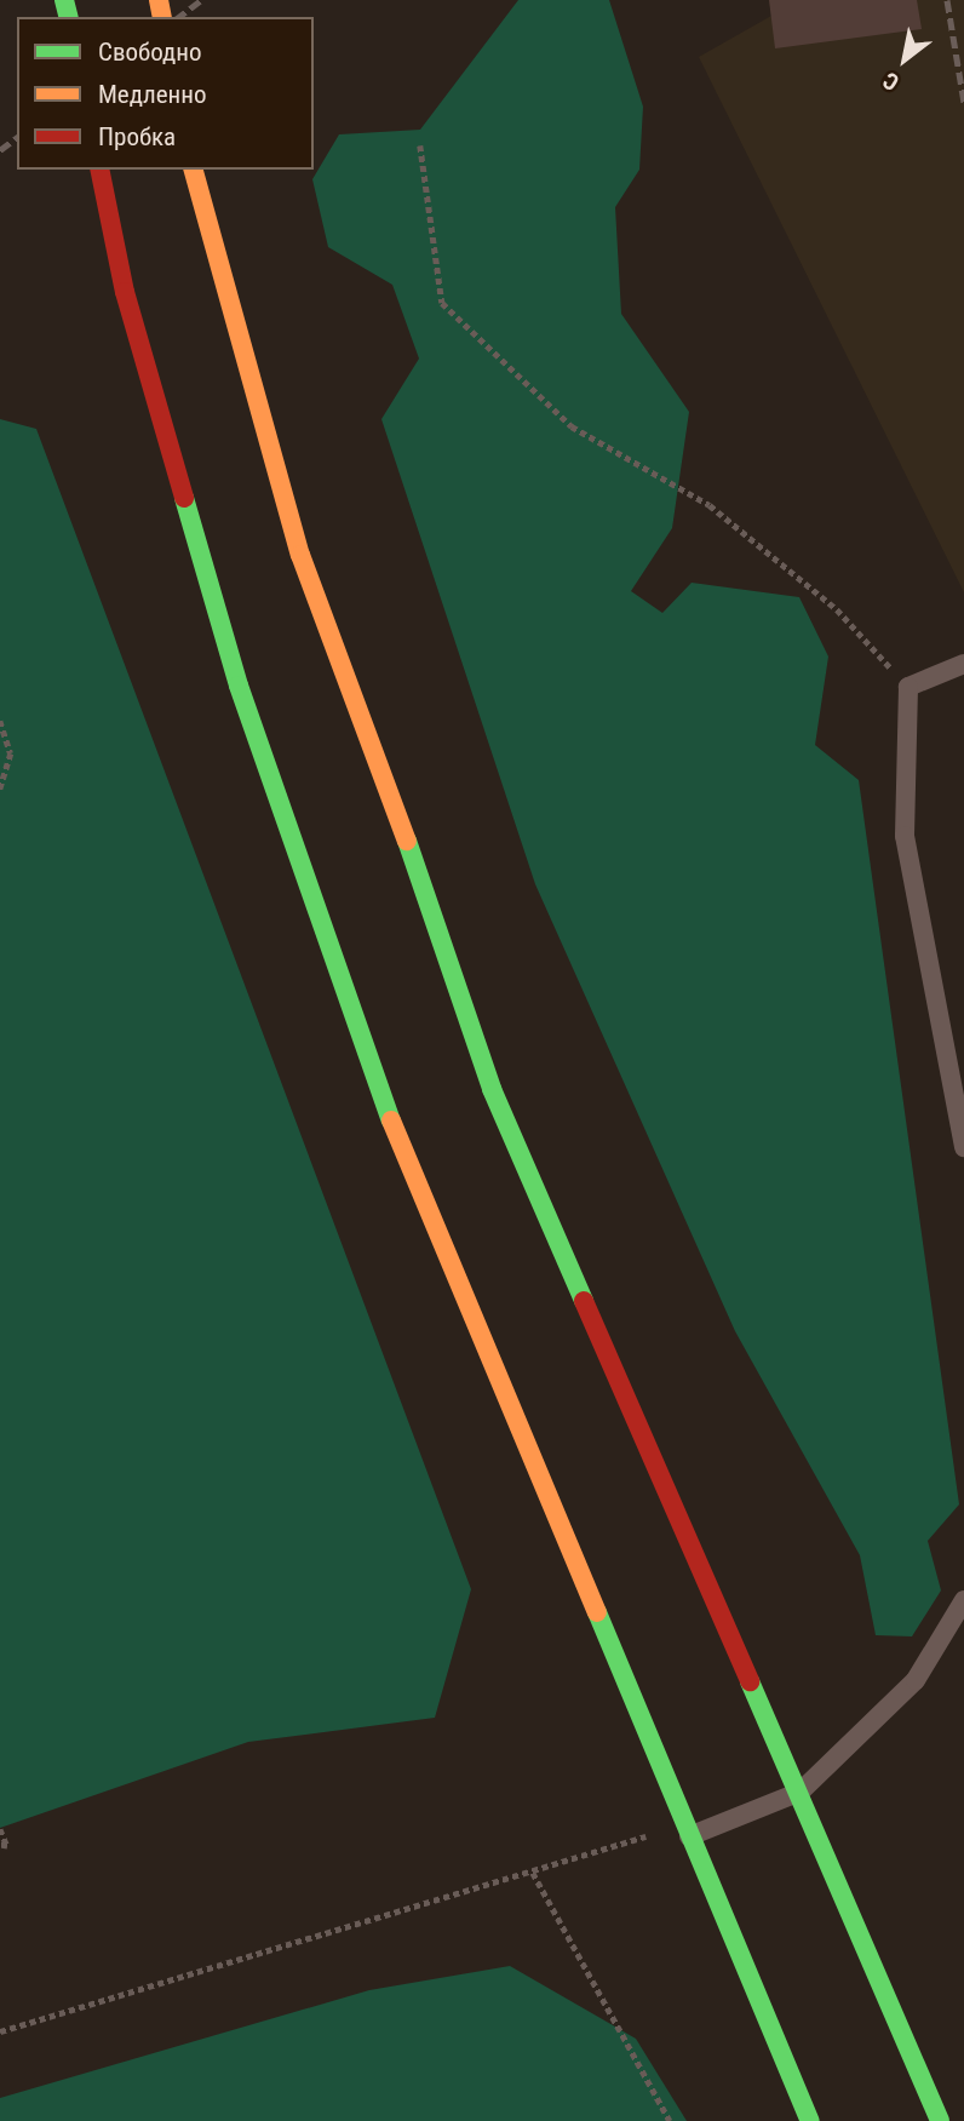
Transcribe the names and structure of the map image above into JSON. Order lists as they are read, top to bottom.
{
  "legend": ["Свободно", "Медленно", "Пробка"],
  "north": "bottom left"
}
